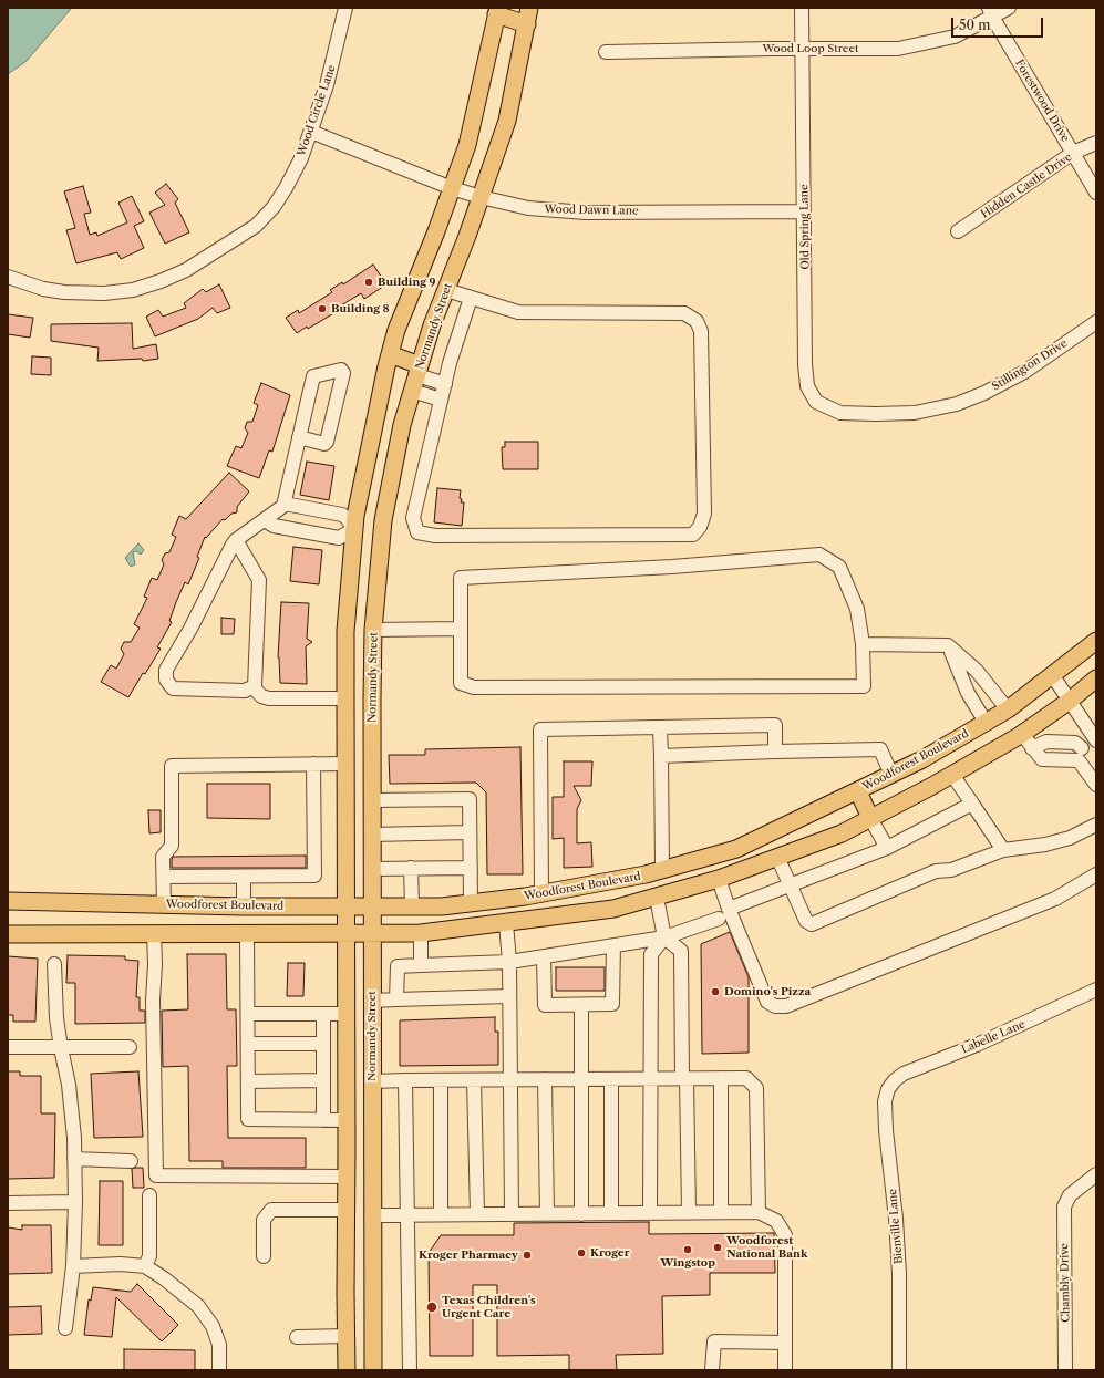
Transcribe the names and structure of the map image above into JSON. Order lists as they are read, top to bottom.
{
  "streets": {
    "main road": ["Normandy Street", "Woodforest Boulevard"],
    "street": [
      "Wood Loop Street",
      "Forestwood Drive",
      "Wood Circle Lane",
      "Hidden Castle Drive",
      "Wood Dawn Lane",
      "Old Spring Lane",
      "Stillington Drive",
      "Labelle Lane",
      "Bienville Lane",
      "Chambly Drive"
    ]
  },
  "crossings": [
    ["Wood Loop Street", "Forestwood Drive"],
    ["Wood Loop Street", "Old Spring Lane"],
    ["Forestwood Drive", "Hidden Castle Drive"],
    ["Wood Circle Lane", "Wood Dawn Lane"],
    ["Wood Dawn Lane", "Old Spring Lane"],
    ["Wood Dawn Lane", "Normandy Street"],
    ["Old Spring Lane", "Stillington Drive"],
    ["Normandy Street", "Woodforest Boulevard"],
    ["Labelle Lane", "Bienville Lane"]
  ],
  "places": [
    "Building 9",
    "Building 8",
    "Domino's Pizza",
    "Woodforest National Bank",
    "Wingstop",
    "Kroger",
    "Kroger Pharmacy",
    "Texas Children's Urgent Care"
  ],
  "scale_bar": "50 m"
}
